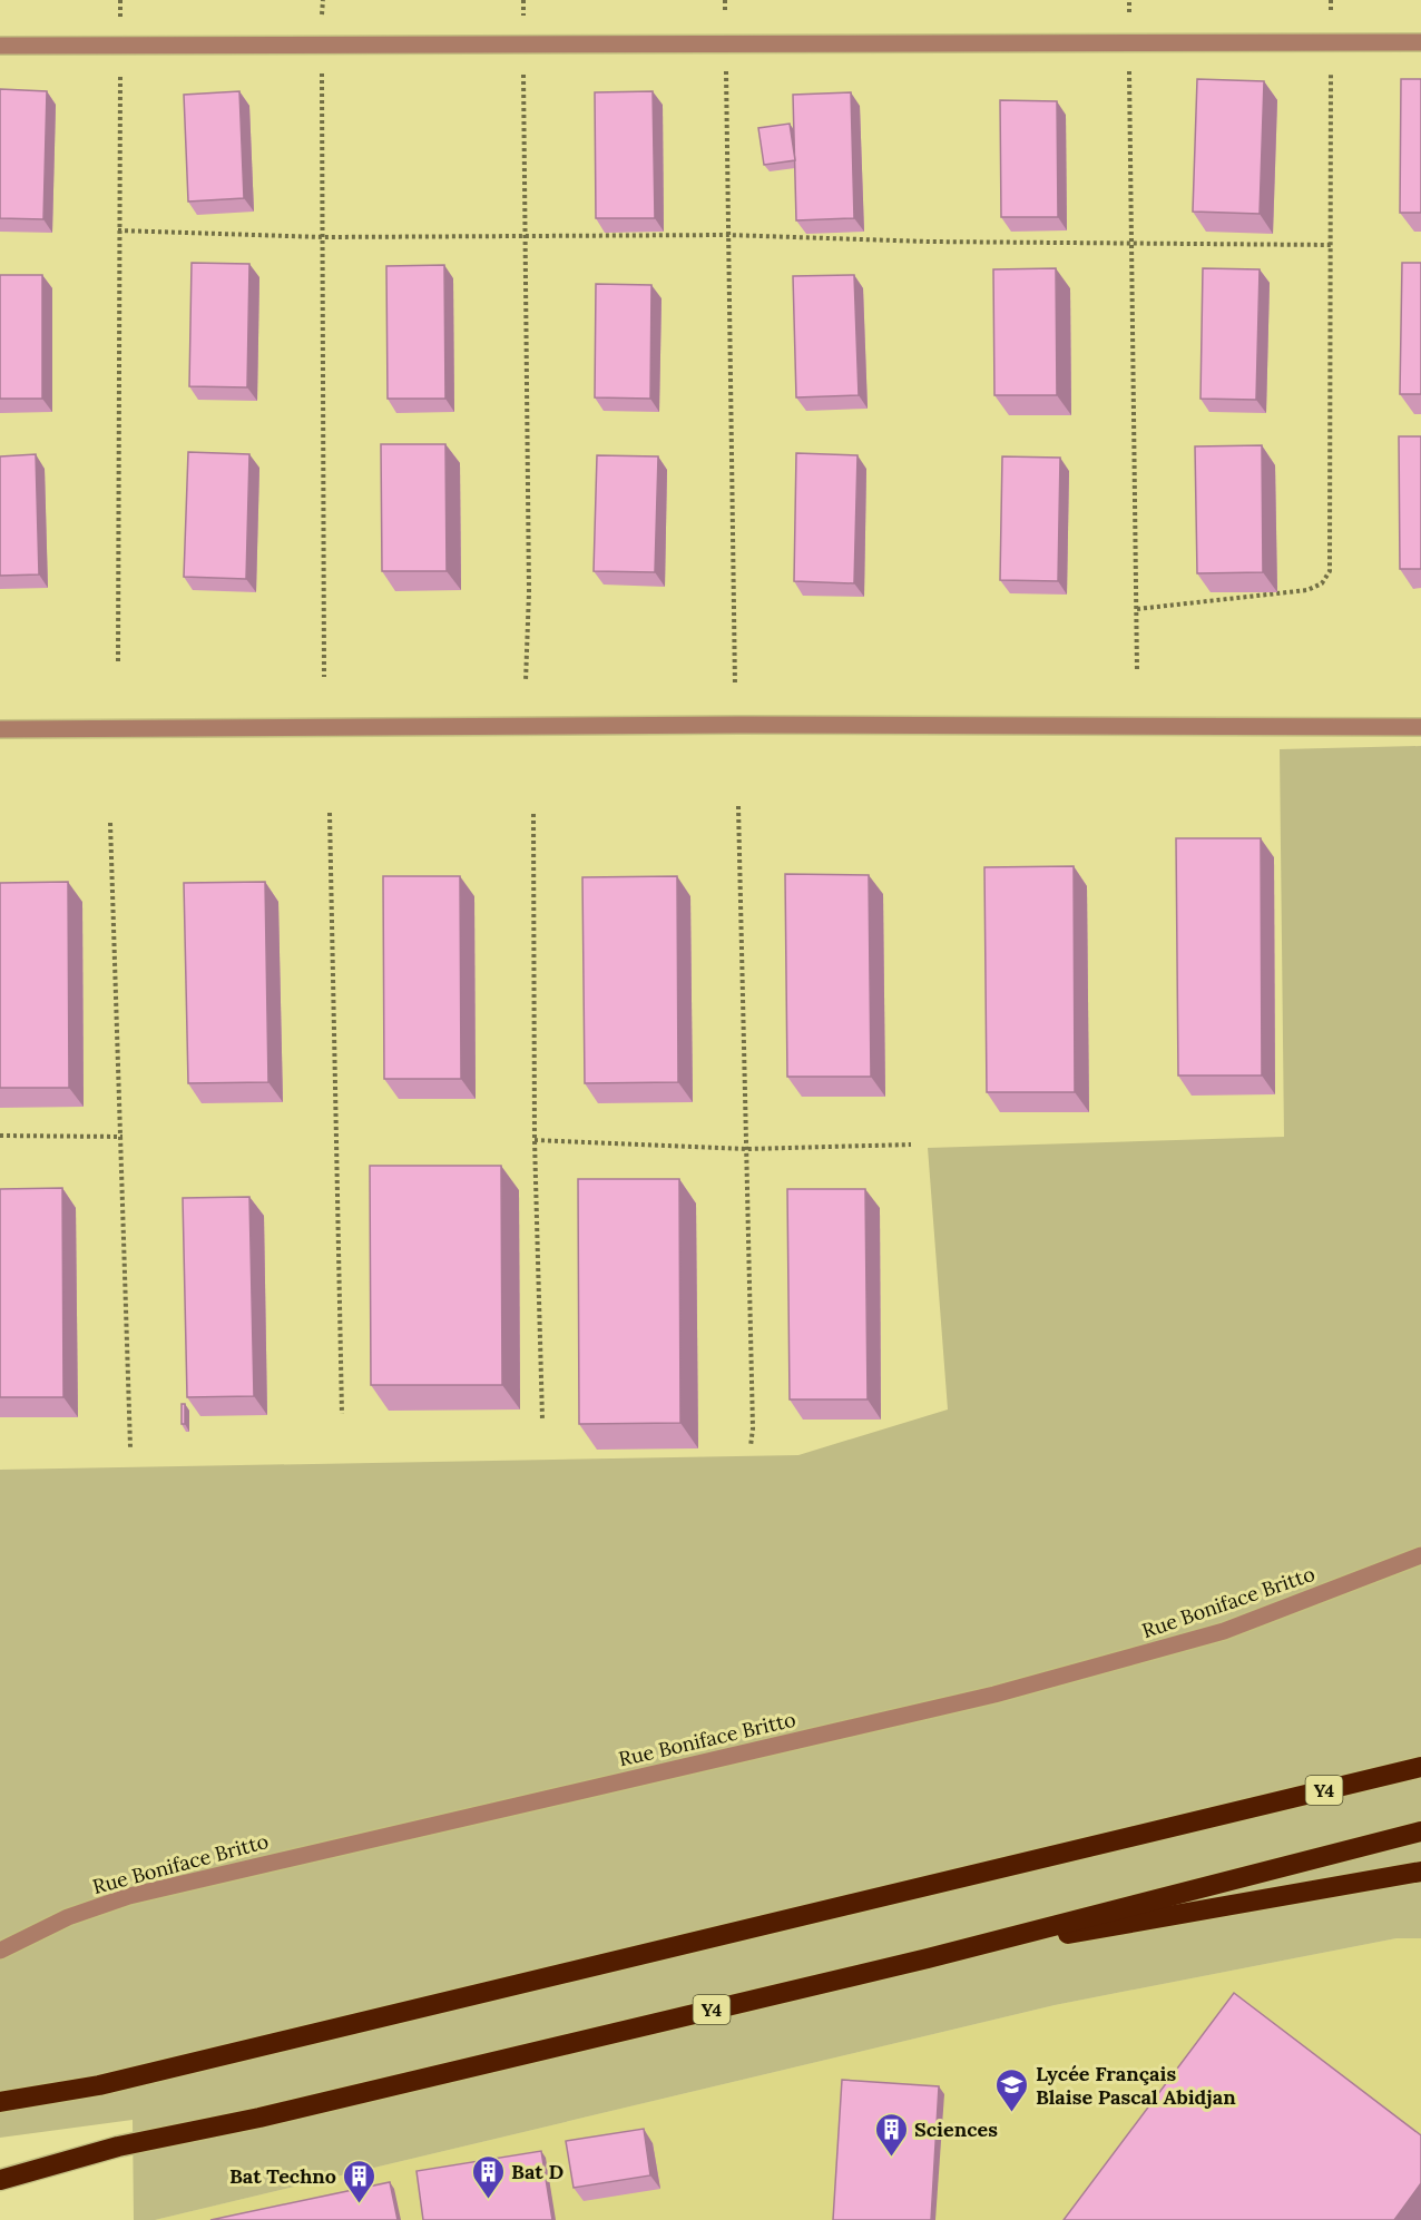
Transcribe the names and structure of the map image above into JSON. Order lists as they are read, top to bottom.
{
  "streets": {
    "highway": ["Y4"],
    "street": ["Rue Boniface Britto"]
  },
  "places": {
    "school or university": ["Lycée Français Blaise Pascal Abidjan"],
    "building": ["Sciences", "Bat D", "Bat Techno"]
  }
}
